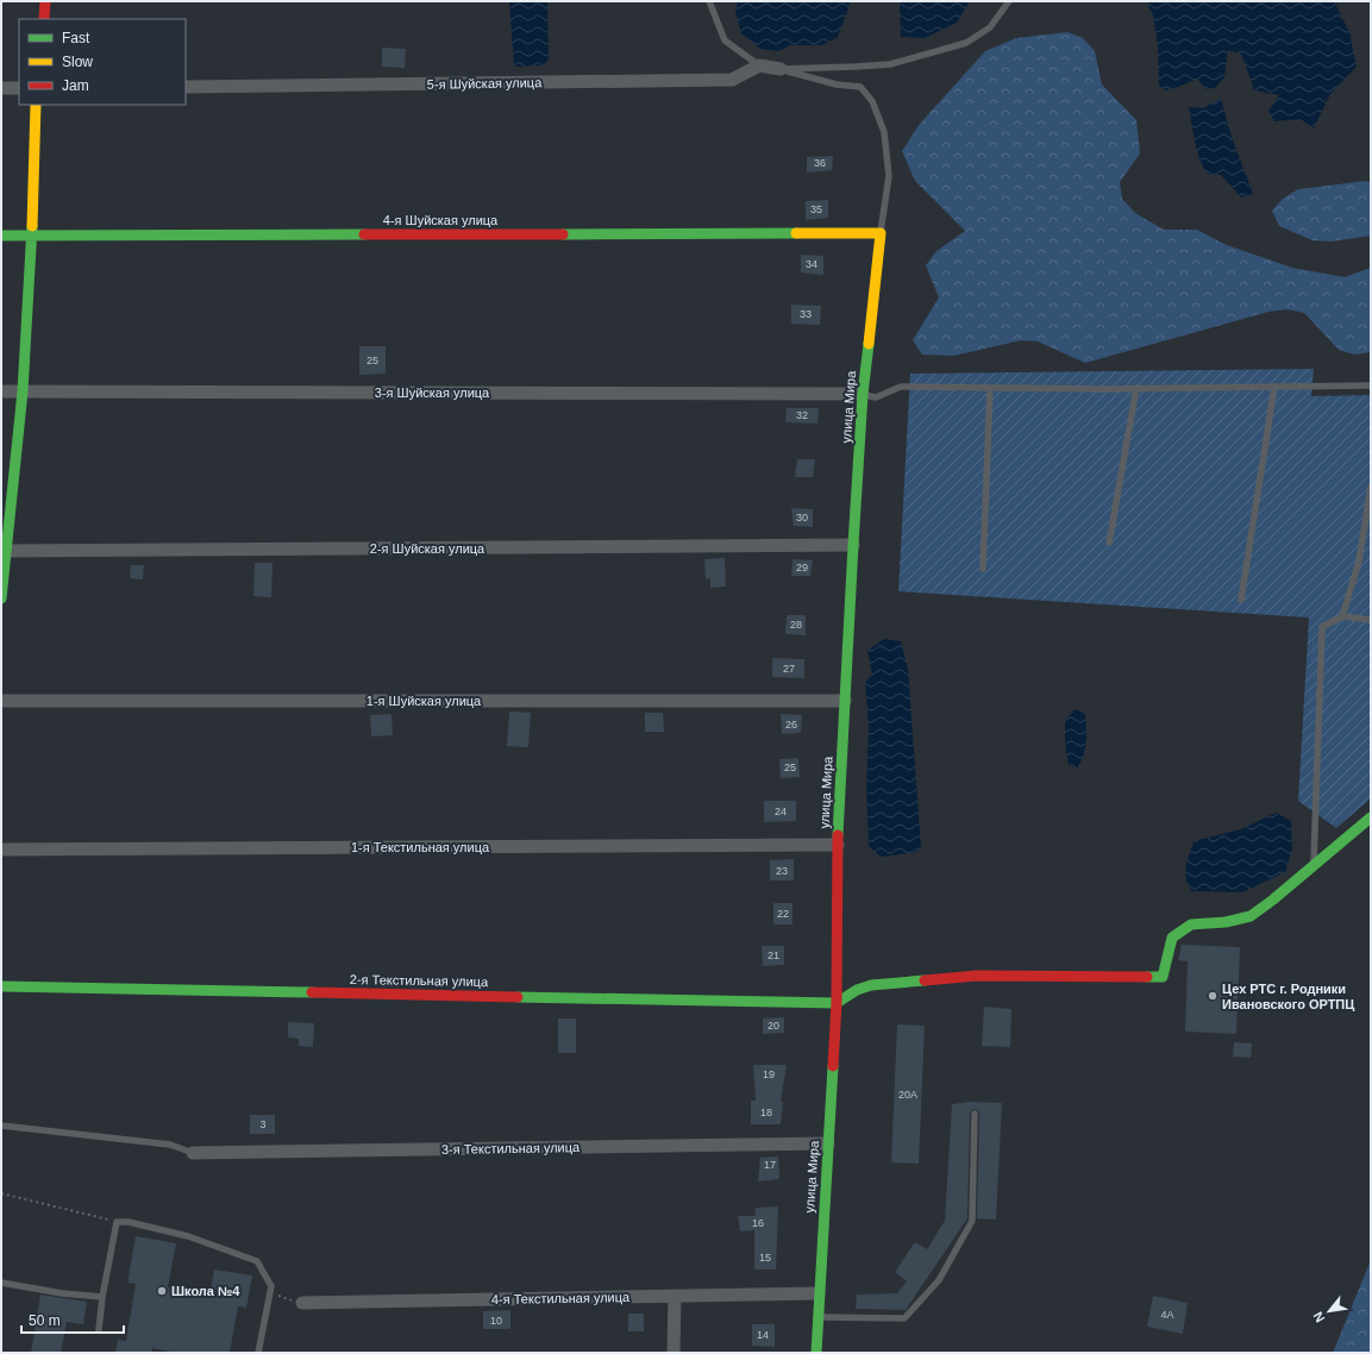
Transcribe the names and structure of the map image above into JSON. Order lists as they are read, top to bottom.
{
  "streets": {
    "street": [
      "5-я Шуйская улица",
      "4-я Шуйская улица",
      "3-я Шуйская улица",
      "улица Мира",
      "2-я Шуйская улица",
      "1-я Шуйская улица",
      "1-я Текстильная улица",
      "2-я Текстильная улица",
      "3-я Текстильная улица",
      "4-я Текстильная улица"
    ]
  },
  "crossings": [
    ["4-я Шуйская улица", "улица Мира"],
    ["3-я Шуйская улица", "улица Мира"],
    ["улица Мира", "2-я Шуйская улица"],
    ["улица Мира", "1-я Шуйская улица"],
    ["улица Мира", "1-я Текстильная улица"],
    ["улица Мира", "2-я Текстильная улица"],
    ["улица Мира", "3-я Текстильная улица"],
    ["улица Мира", "4-я Текстильная улица"]
  ],
  "places": ["Цех РТС г. Родники Ивановского ОРТПЦ", "Школа №4"],
  "house_numbers": [
    "36",
    "35",
    "34",
    "33",
    "25",
    "32",
    "30",
    "29",
    "28",
    "27",
    "26",
    "25",
    "24",
    "23",
    "22",
    "21",
    "20",
    "19",
    "20А",
    "18",
    "3",
    "17",
    "16",
    "15",
    "4А",
    "10",
    "14"
  ],
  "legend": ["Fast", "Slow", "Jam"],
  "scale_bar": "50 m",
  "north": "bottom left"
}
